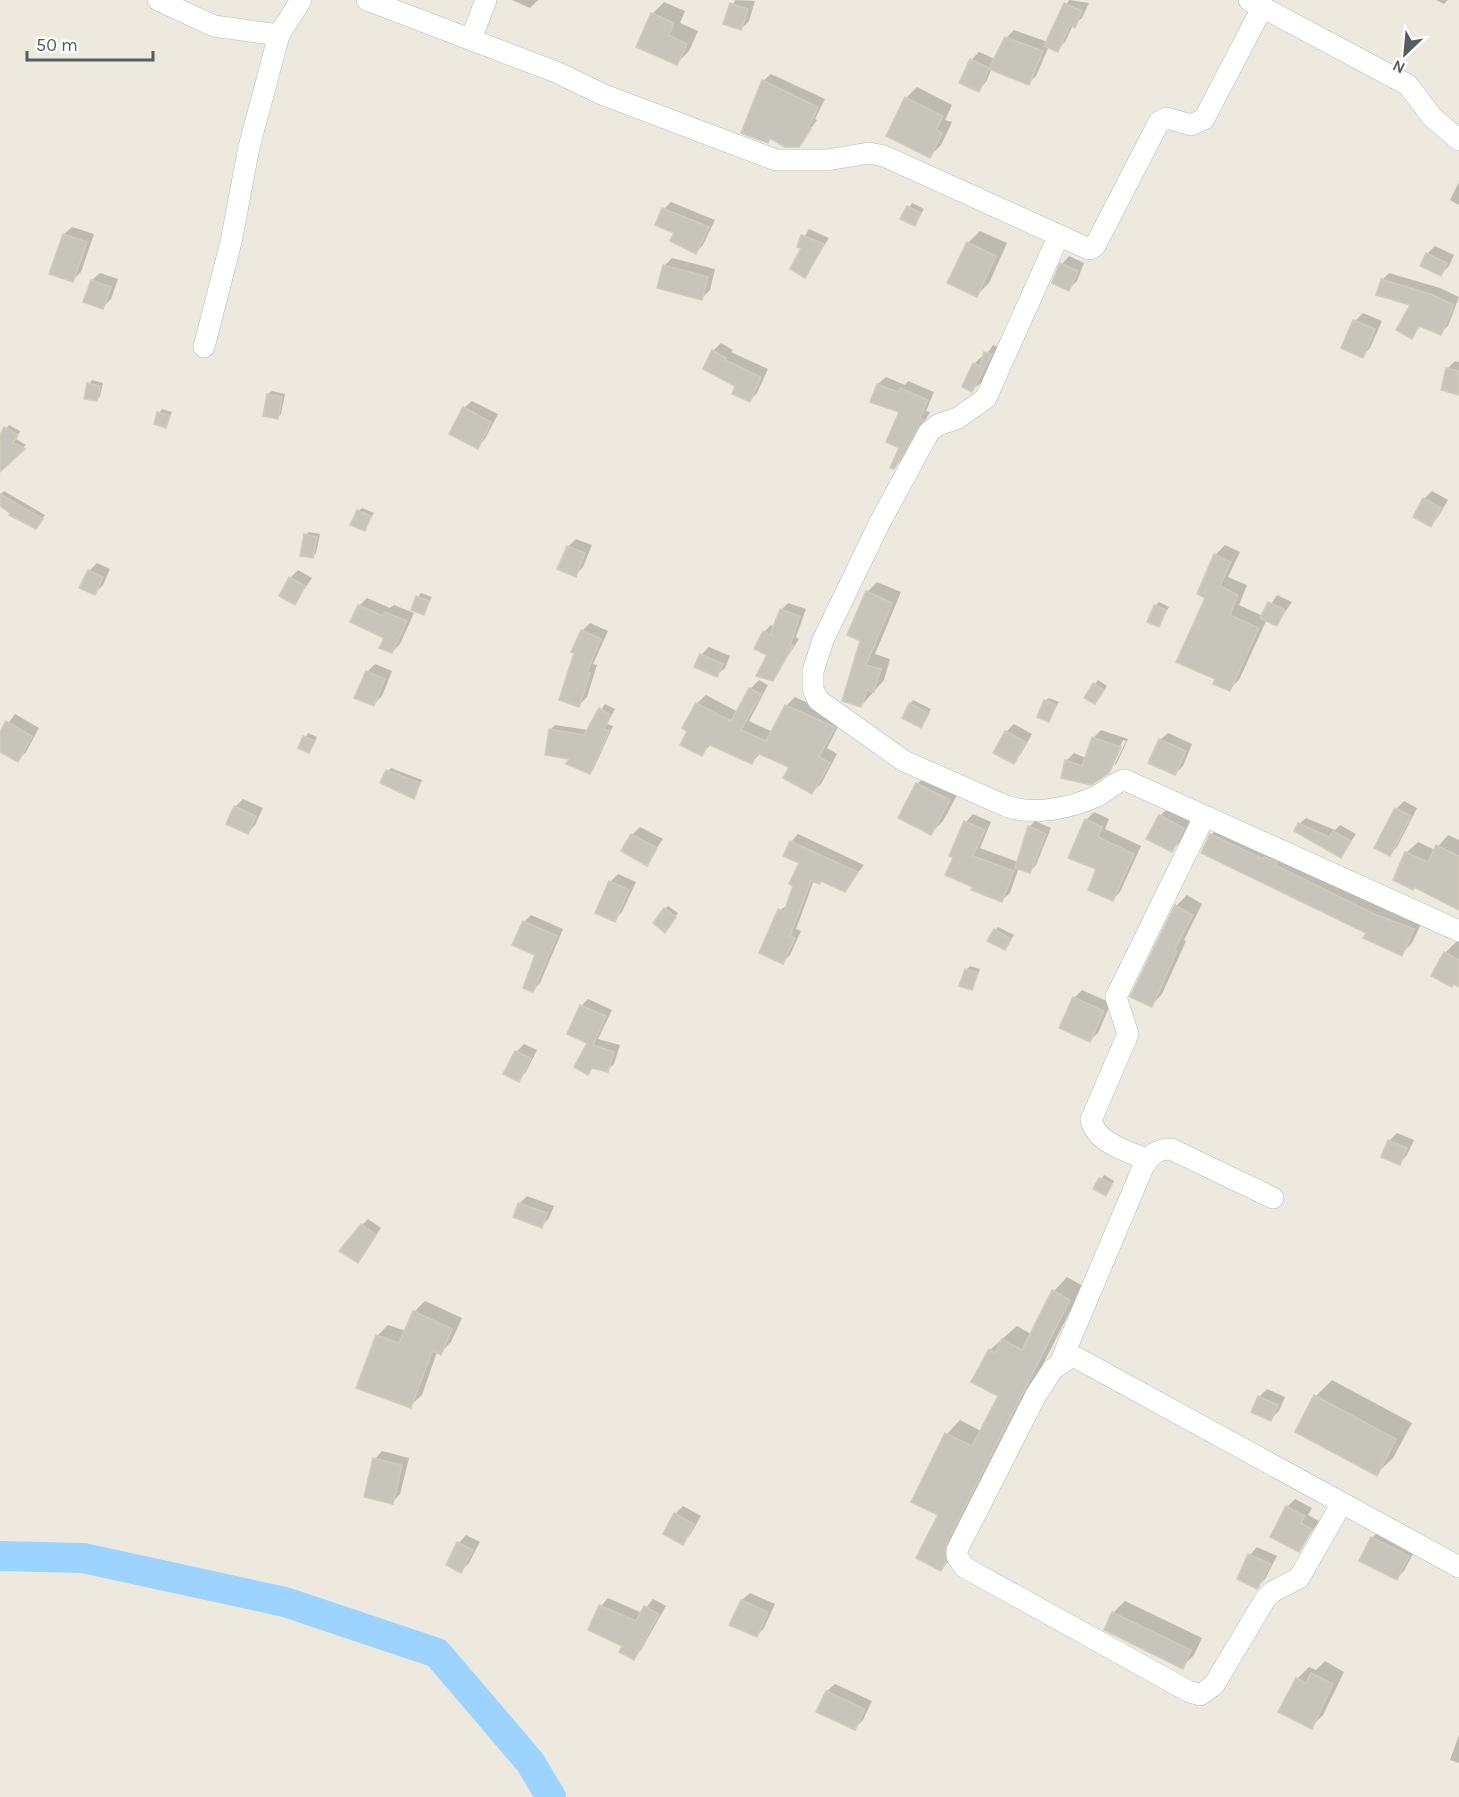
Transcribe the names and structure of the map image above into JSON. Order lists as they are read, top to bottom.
{
  "scale_bar": "50 m",
  "north": "bottom left"
}
